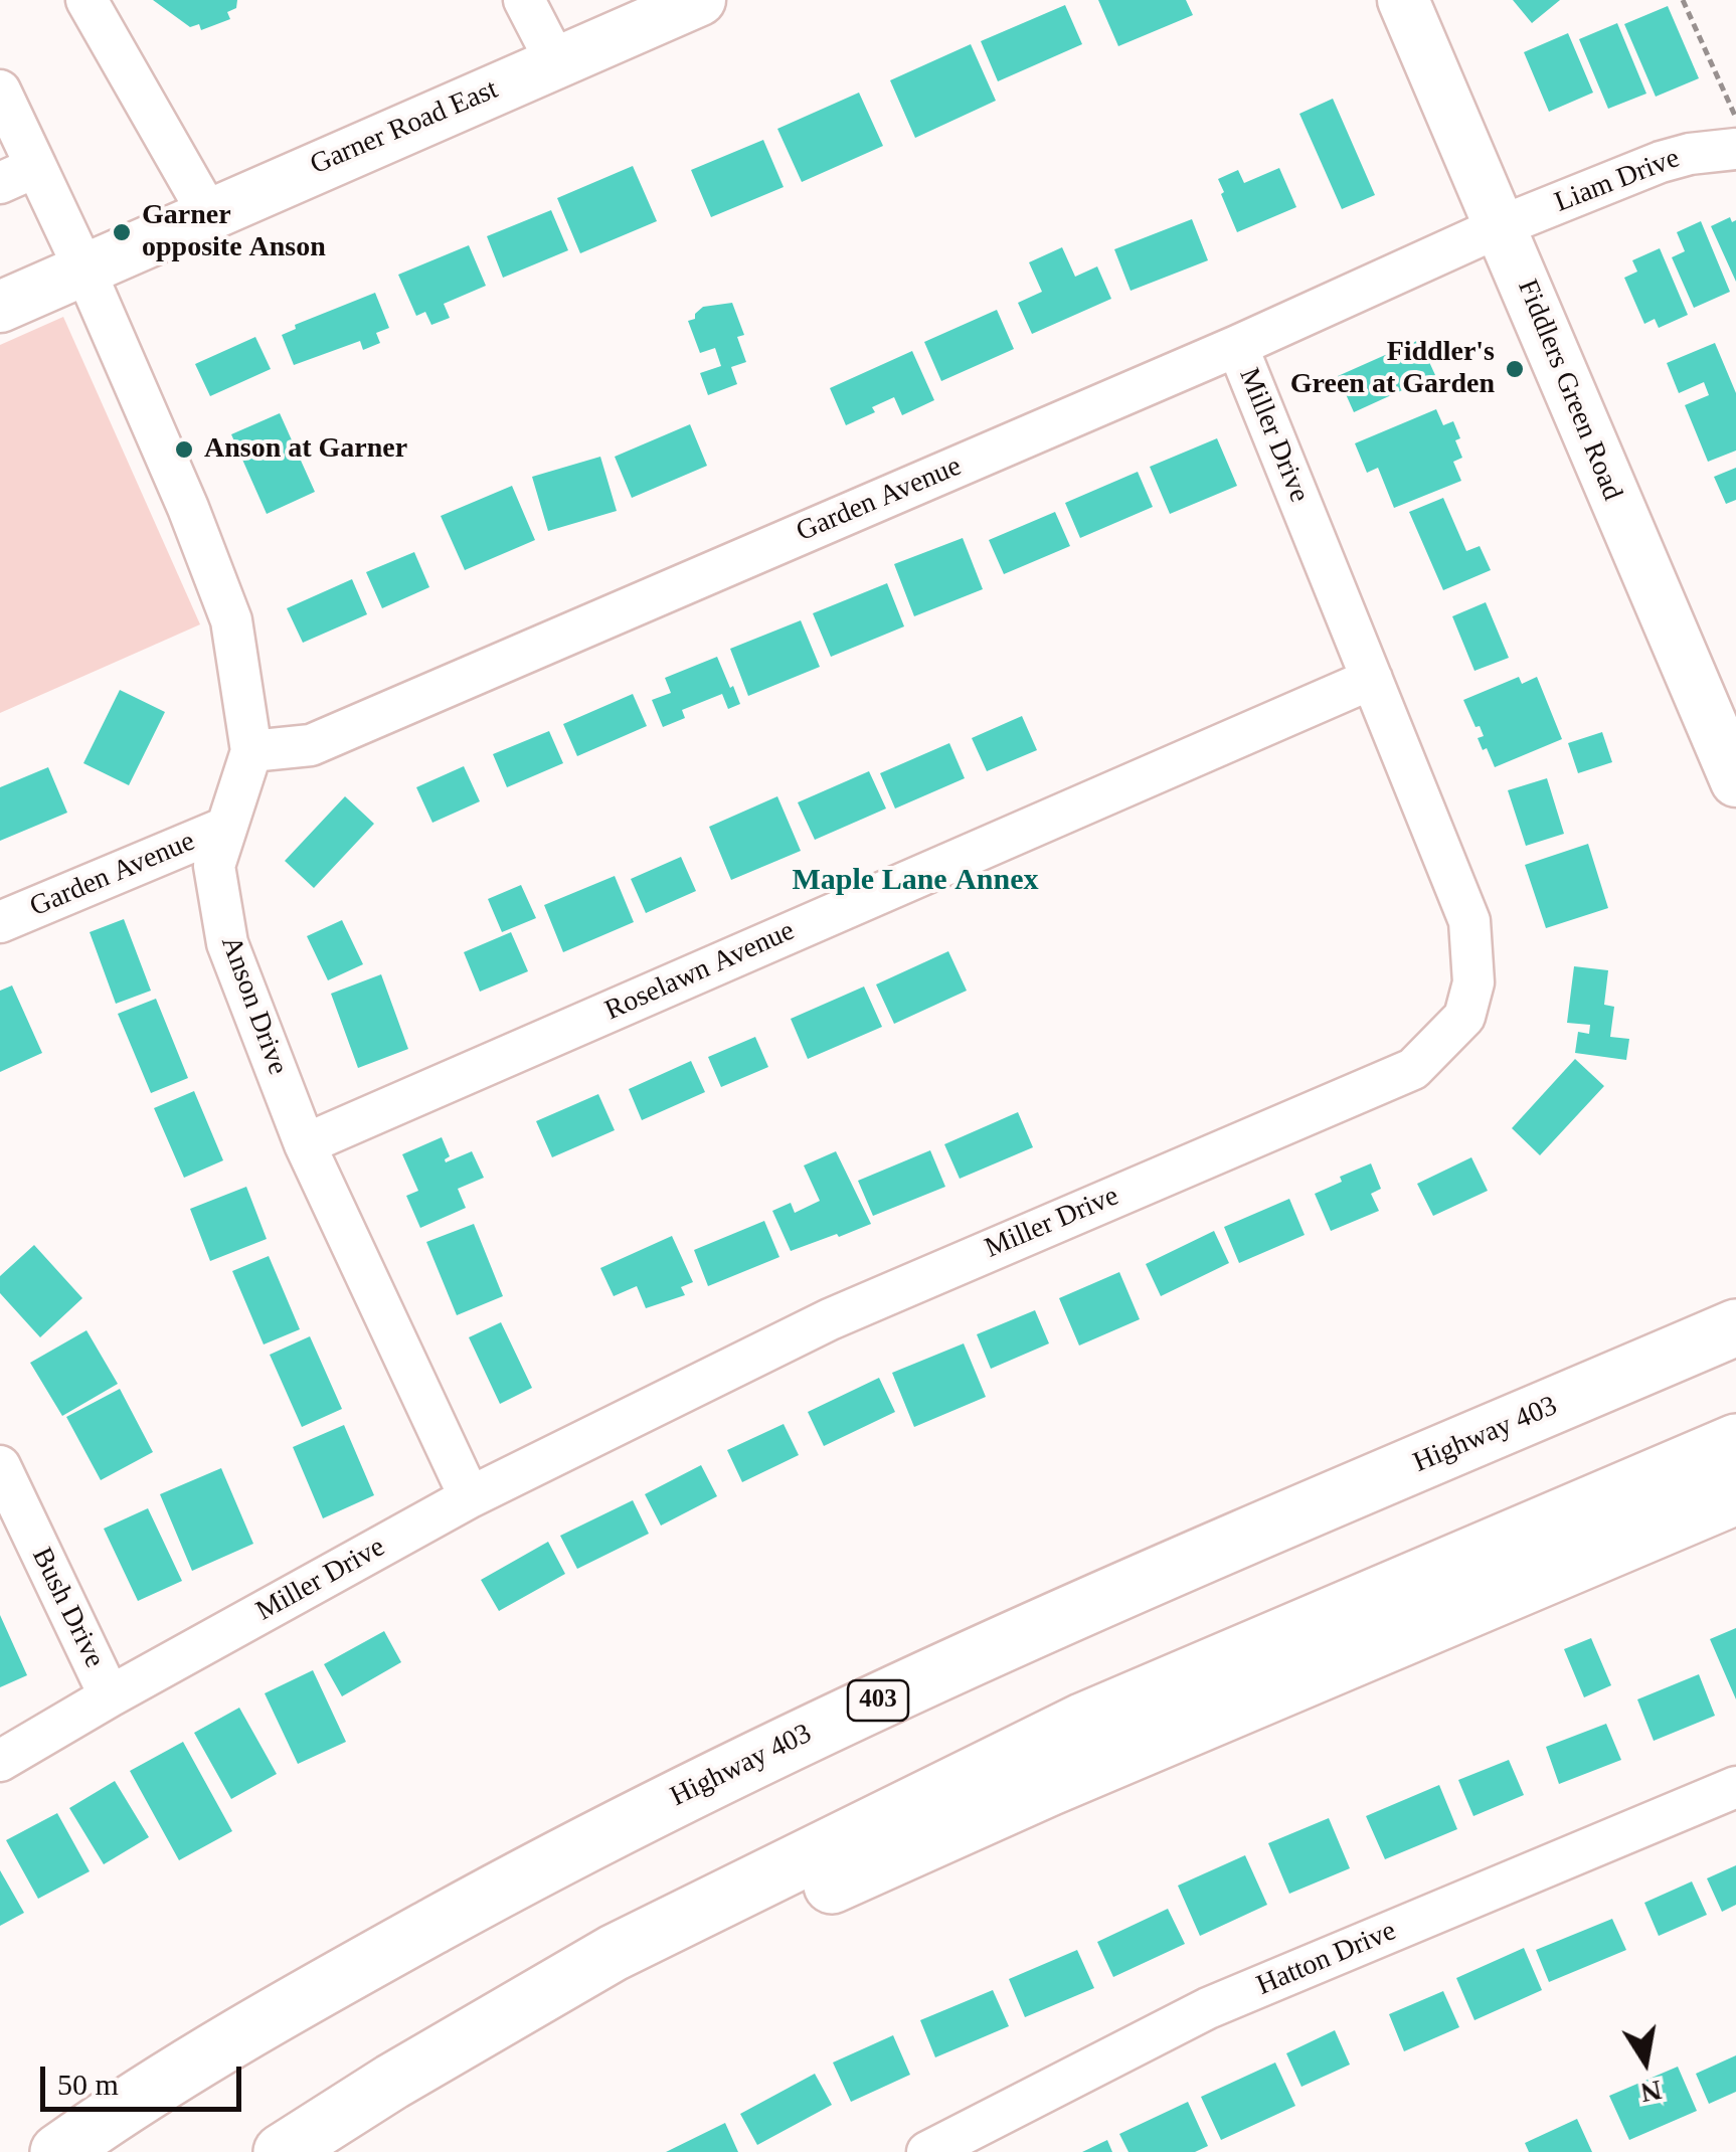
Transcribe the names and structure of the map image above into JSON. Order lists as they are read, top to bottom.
{
  "streets": {
    "highway": ["Highway 403", "403"],
    "main road": ["Garner Road East", "Fiddlers Green Road"],
    "street": [
      "Liam Drive",
      "Miller Drive",
      "Garden Avenue",
      "Roselawn Avenue",
      "Anson Drive",
      "Bush Drive",
      "Hatton Drive"
    ]
  },
  "crossings": [
    ["Garner Road East", "Anson Drive"],
    ["Liam Drive", "Fiddlers Green Road"],
    ["Liam Drive", "Garden Avenue"],
    ["Fiddlers Green Road", "Garden Avenue"],
    ["Miller Drive", "Garden Avenue"],
    ["Miller Drive", "Roselawn Avenue"],
    ["Miller Drive", "Anson Drive"],
    ["Miller Drive", "Bush Drive"],
    ["Garden Avenue", "Anson Drive"],
    ["Roselawn Avenue", "Anson Drive"]
  ],
  "districts": ["Maple Lane Annex"],
  "places": ["Garner opposite Anson", "Fiddler's Green at Garden", "Anson at Garner"],
  "scale_bar": "50 m",
  "north": "bottom"
}
